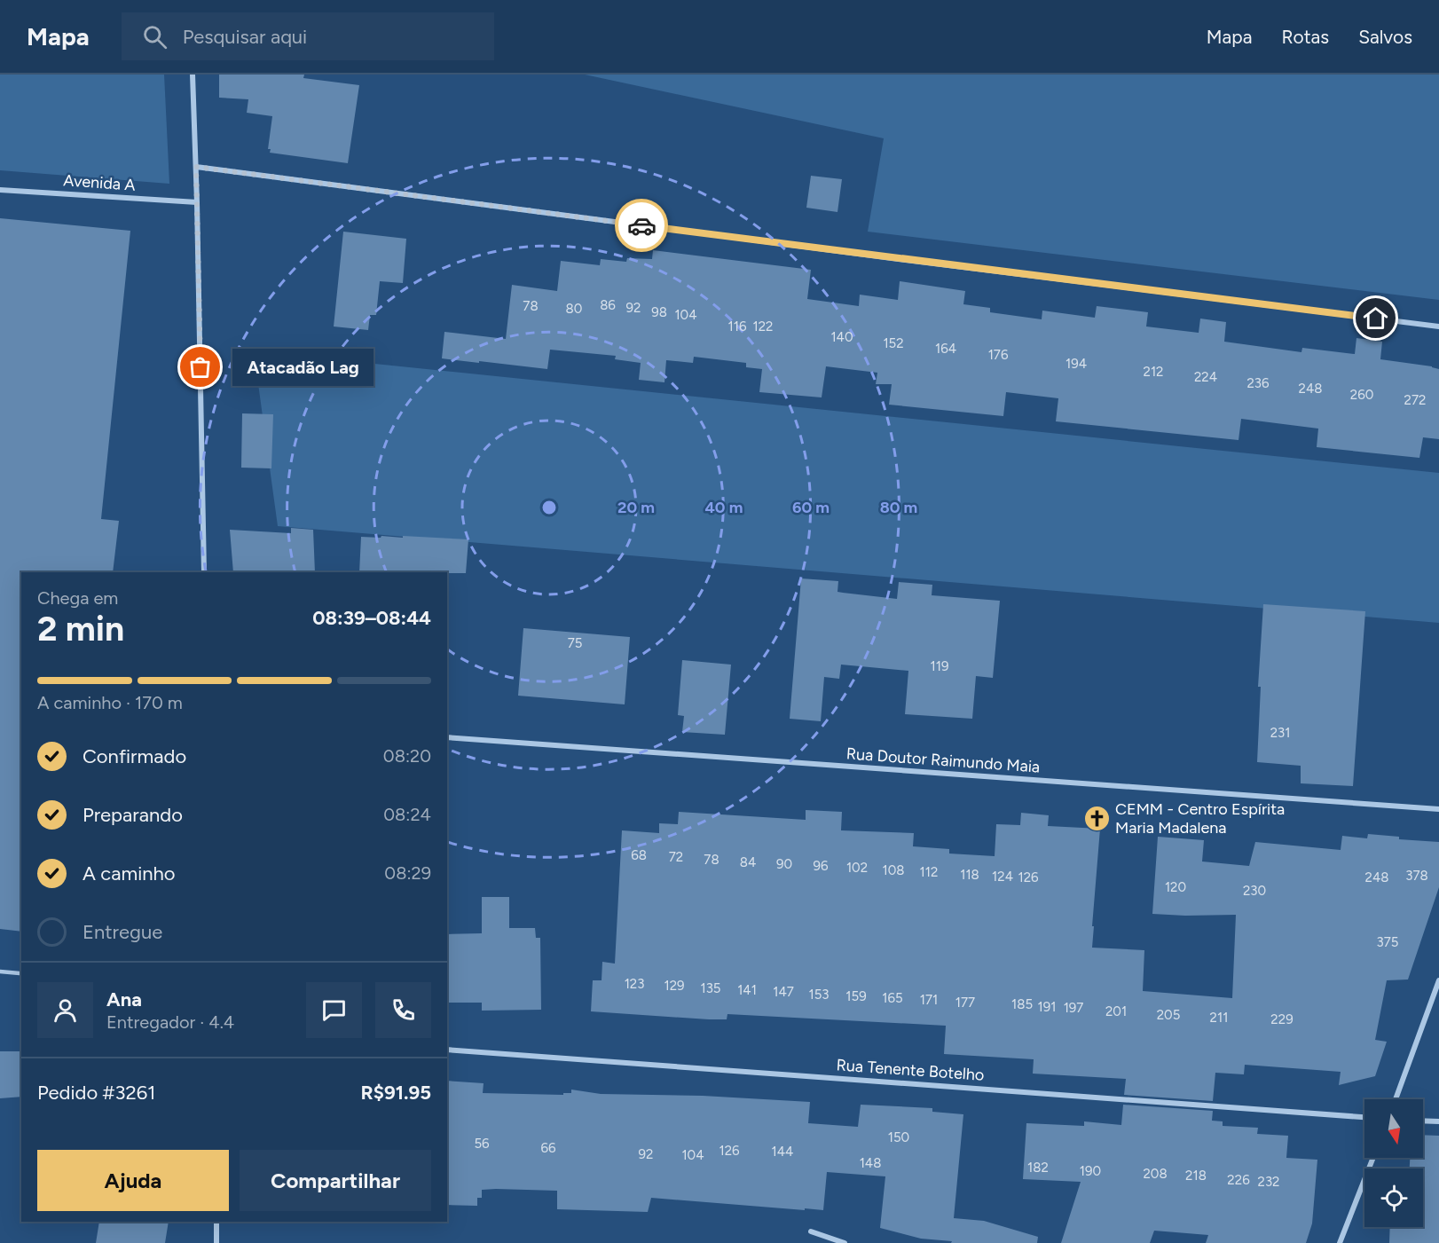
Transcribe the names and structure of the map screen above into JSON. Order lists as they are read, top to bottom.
{
  "streets": {
    "street": ["Avenida A", "Rua Doutor Raimundo Maia", "Rua Tenente Botelho"]
  },
  "places": {
    "other": ["Atacadão Lag"],
    "church": ["CEMM - Centro Espírita Maria Madalena"]
  },
  "house_numbers": [
    "86",
    "78",
    "92",
    "80",
    "98",
    "104",
    "116",
    "122",
    "140",
    "152",
    "164",
    "176",
    "194",
    "212",
    "224",
    "236",
    "248",
    "260",
    "272",
    "75",
    "119",
    "231",
    "68",
    "72",
    "78",
    "84",
    "90",
    "96",
    "102",
    "108",
    "112",
    "118",
    "378",
    "124",
    "126",
    "248",
    "120",
    "230",
    "375",
    "123",
    "129",
    "135",
    "141",
    "147",
    "153",
    "159",
    "165",
    "171",
    "177",
    "185",
    "191",
    "197",
    "201",
    "205",
    "211",
    "229",
    "150",
    "56",
    "66",
    "126",
    "144",
    "92",
    "104",
    "148",
    "182",
    "190",
    "208",
    "218",
    "226",
    "232"
  ],
  "north": "bottom",
  "page": {
    "header": "Mapa",
    "search": "Pesquisar aqui",
    "nav": ["Mapa", "Rotas", "Salvos"],
    "bubble": "Atacadão Lag",
    "heading": ["2 min", "Chega em", "08:39–08:44"],
    "panel": [
      "Ana",
      "Entregador · 4.4",
      "Pedido #3261",
      "R$91.95"
    ],
    "bar": "A caminho · 170 m",
    "list": [
      ["Confirmado", "08:20"],
      ["Preparando", "08:24"],
      ["A caminho", "08:29"],
      "Entregue"
    ],
    "buttons": ["Ajuda", "Compartilhar"]
  },
  "rings": [
    "20 m",
    "40 m",
    "60 m",
    "80 m"
  ]
}
